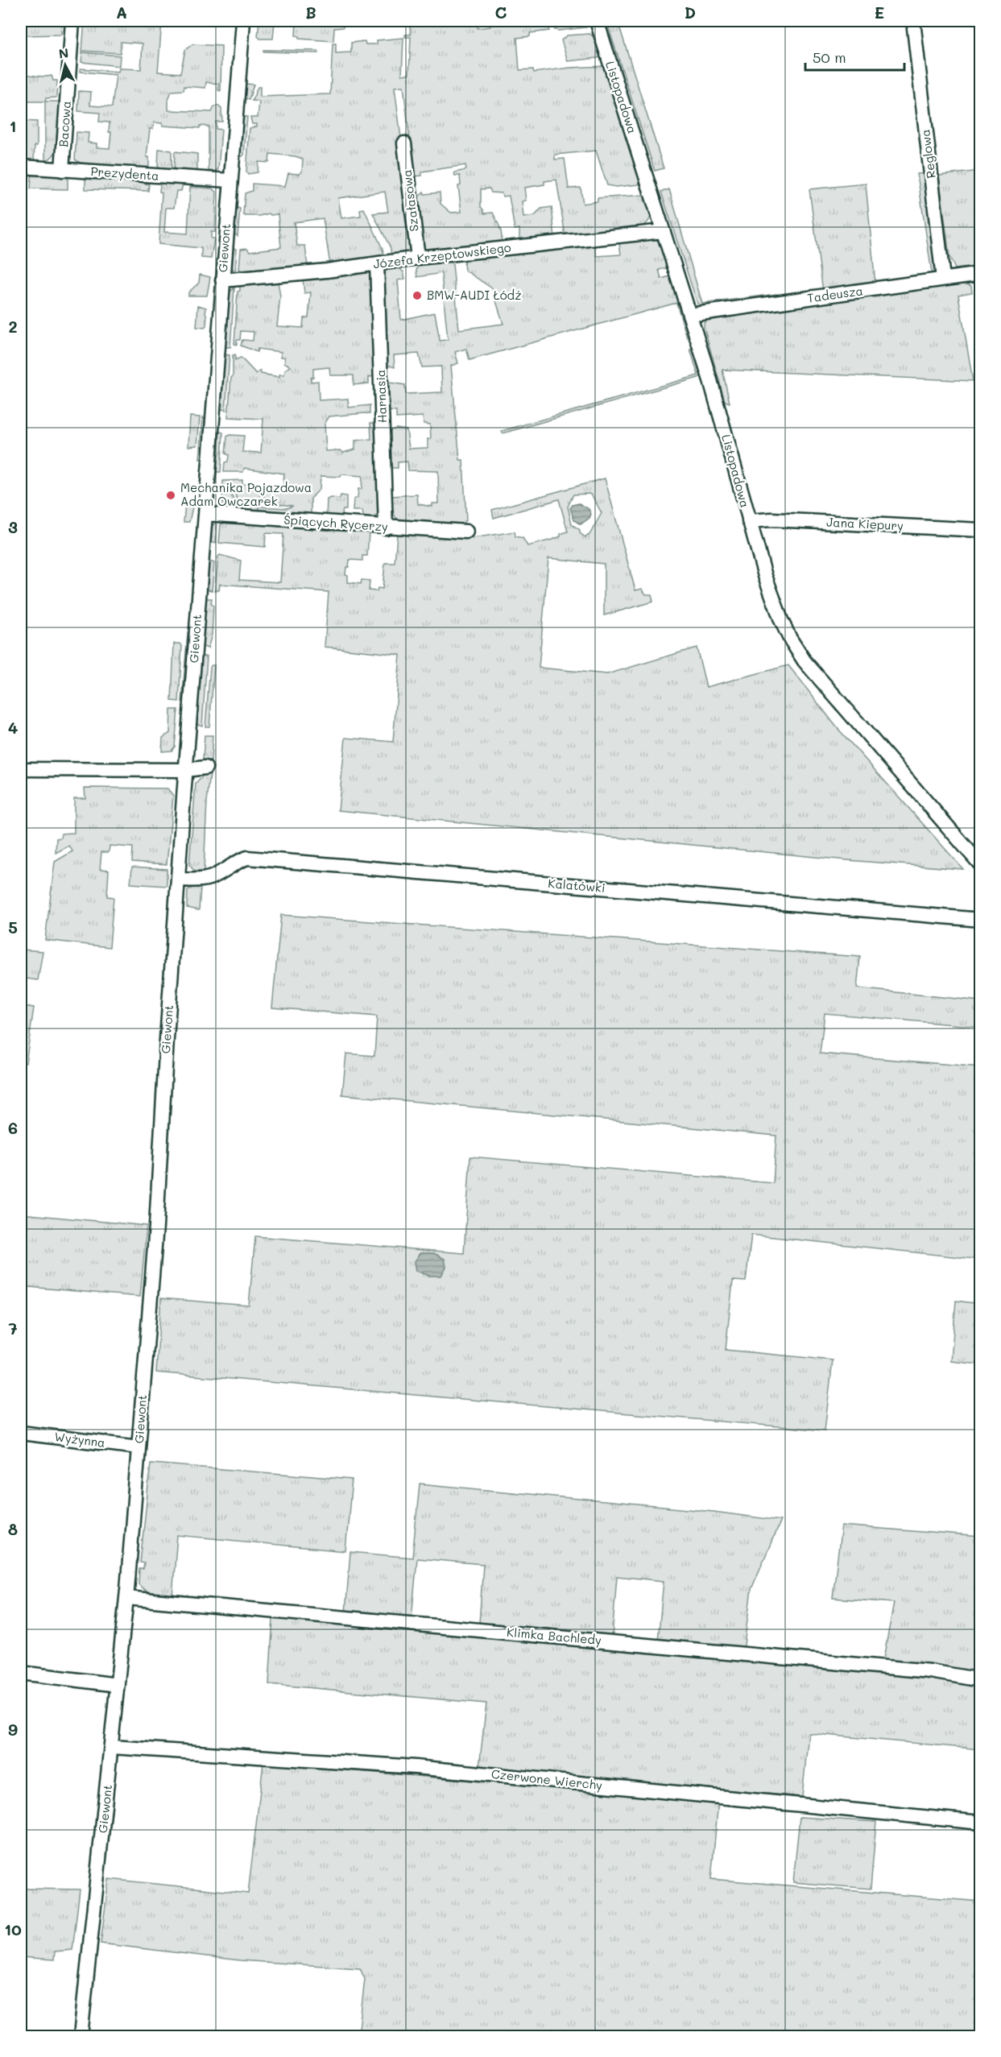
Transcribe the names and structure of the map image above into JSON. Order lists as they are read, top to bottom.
{
  "streets": {
    "street": [
      "Listopadowa",
      "Bacowa",
      "Reglowa",
      "Prezydenta",
      "Szałasowa",
      "Giewont",
      "Józefa Krzeptowskiego",
      "Tadeusza",
      "Harnasia",
      "Śpiących Rycerzy",
      "Jana Kiepury",
      "Kalatówki",
      "Wyżynna",
      "Klimka Bachledy",
      "Czerwone Wierchy"
    ]
  },
  "crossings": [
    ["Listopadowa", "Józefa Krzeptowskiego"],
    ["Listopadowa", "Tadeusza"],
    ["Listopadowa", "Jana Kiepury"],
    ["Bacowa", "Prezydenta"],
    ["Reglowa", "Tadeusza"],
    ["Prezydenta", "Giewont"],
    ["Szałasowa", "Józefa Krzeptowskiego"],
    ["Giewont", "Józefa Krzeptowskiego"],
    ["Giewont", "Śpiących Rycerzy"],
    ["Giewont", "Kalatówki"],
    ["Giewont", "Wyżynna"],
    ["Giewont", "Klimka Bachledy"],
    ["Giewont", "Czerwone Wierchy"],
    ["Józefa Krzeptowskiego", "Harnasia"],
    ["Harnasia", "Śpiących Rycerzy"]
  ],
  "places": ["BMW-AUDI Łódź", "Mechanika Pojazdowa Adam Owczarek"],
  "scale_bar": "50 m",
  "north": "top",
  "grid": {
    "columns": [
      "A",
      "B",
      "C",
      "D",
      "E"
    ],
    "rows": [
      "1",
      "2",
      "3",
      "4",
      "5",
      "6",
      "7",
      "8",
      "9",
      "10"
    ]
  }
}
